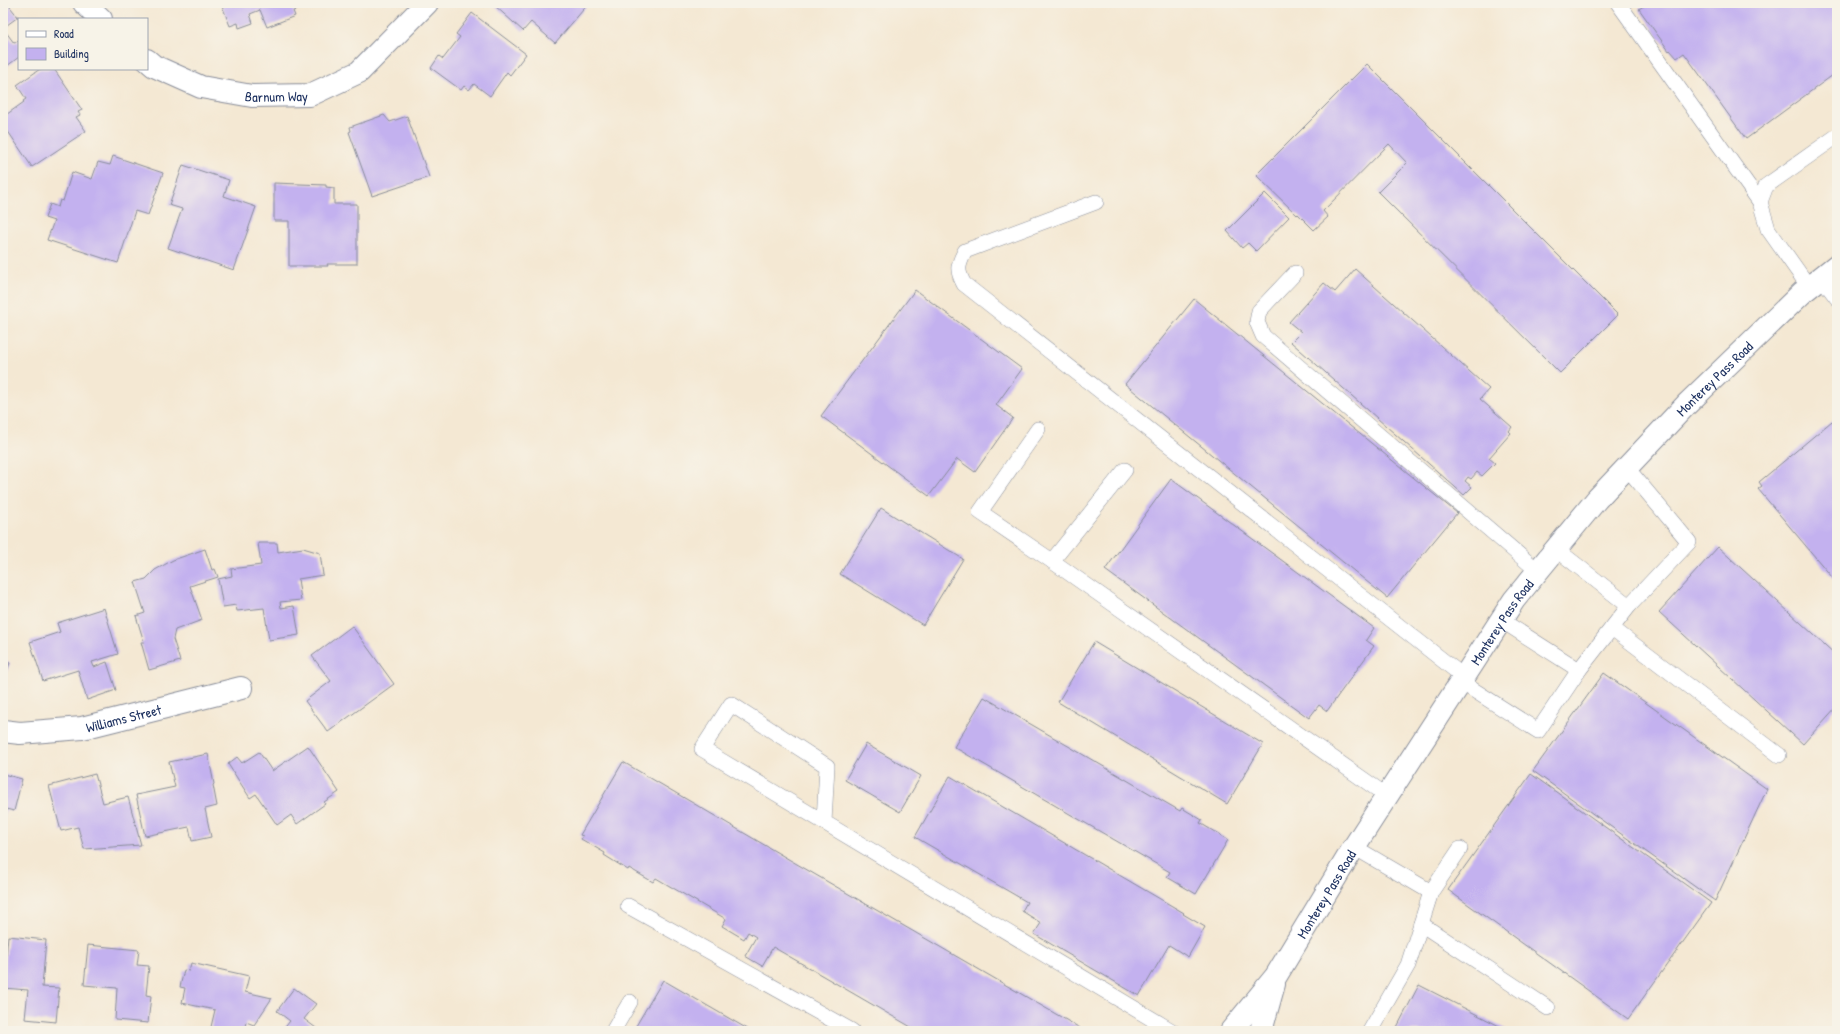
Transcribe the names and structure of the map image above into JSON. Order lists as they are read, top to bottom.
{
  "streets": {
    "main road": ["Barnum Way", "Monterey Pass Road", "Williams Street"]
  },
  "legend": ["Road", "Building"]
}
